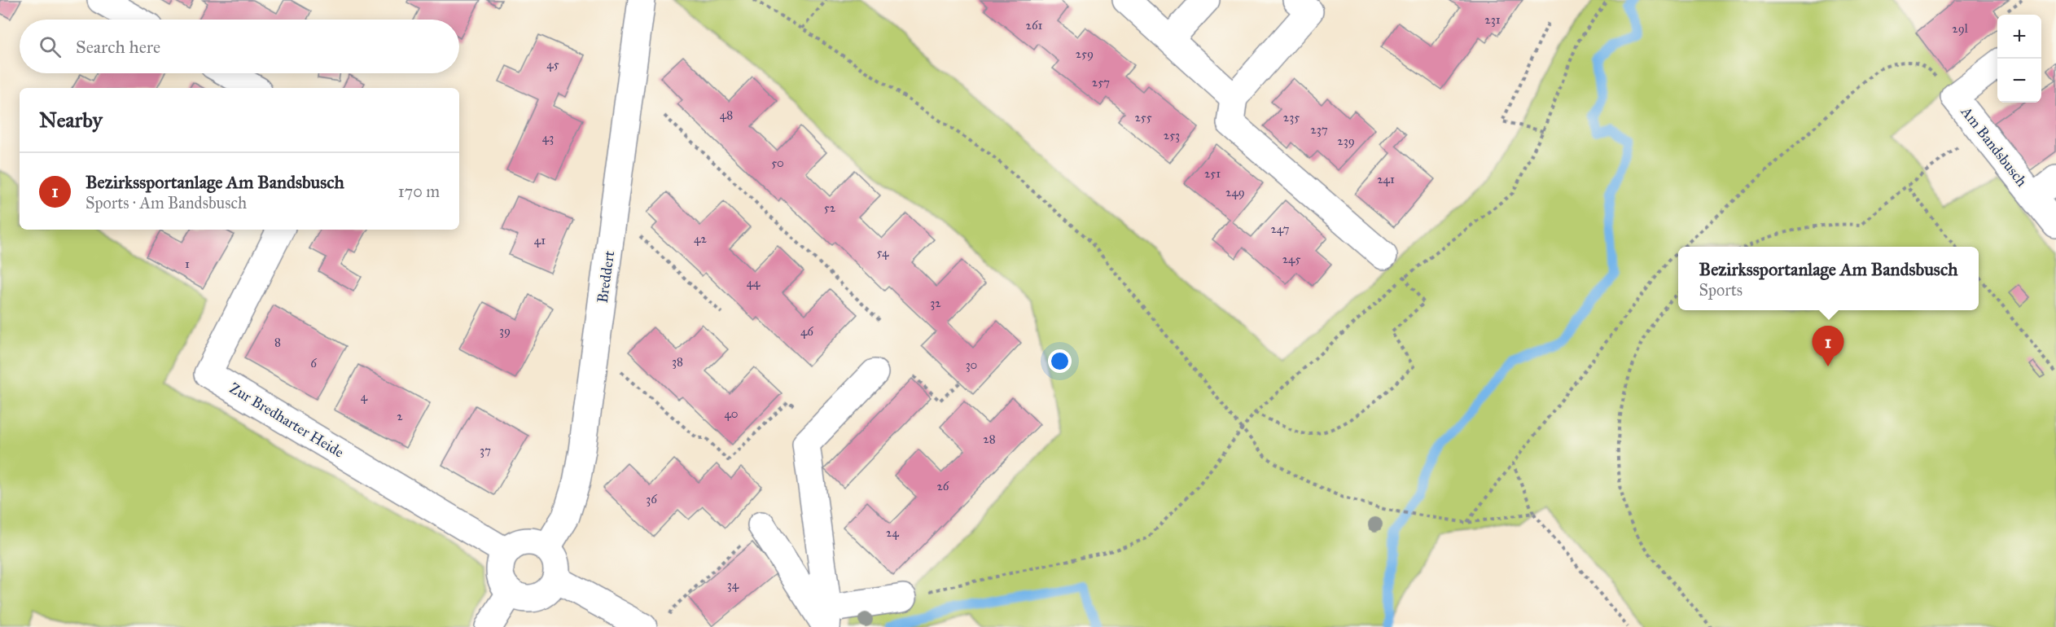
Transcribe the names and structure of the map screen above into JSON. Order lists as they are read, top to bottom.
{
  "streets": {
    "street": ["Am Bandsbusch", "Breddert", "Zur Bredharter Heide"]
  },
  "crossings": [
    ["Breddert", "Zur Bredharter Heide"]
  ],
  "house_numbers": [
    "231",
    "261",
    "29l",
    "259",
    "45",
    "257",
    "48",
    "255",
    "235",
    "237",
    "253",
    "43",
    "239",
    "50",
    "251",
    "241",
    "249",
    "52",
    "247",
    "42",
    "41",
    "54",
    "245",
    "1",
    "44",
    "32",
    "39",
    "46",
    "8",
    "38",
    "6",
    "30",
    "4",
    "40",
    "2",
    "28",
    "37",
    "26",
    "36",
    "24",
    "34"
  ],
  "page": {
    "map_buttons": ["+", "−"],
    "search": "Search here",
    "heading": "Nearby",
    "list": [
      {
        "mark": "1",
        "name": "Bezirkssportanlage Am Bandsbusch",
        "note": "Sports · Am Bandsbusch",
        "value": "170 m"
      }
    ],
    "popup": ["Bezirkssportanlage Am Bandsbusch", "Sports"],
    "pins": "1"
  }
}
